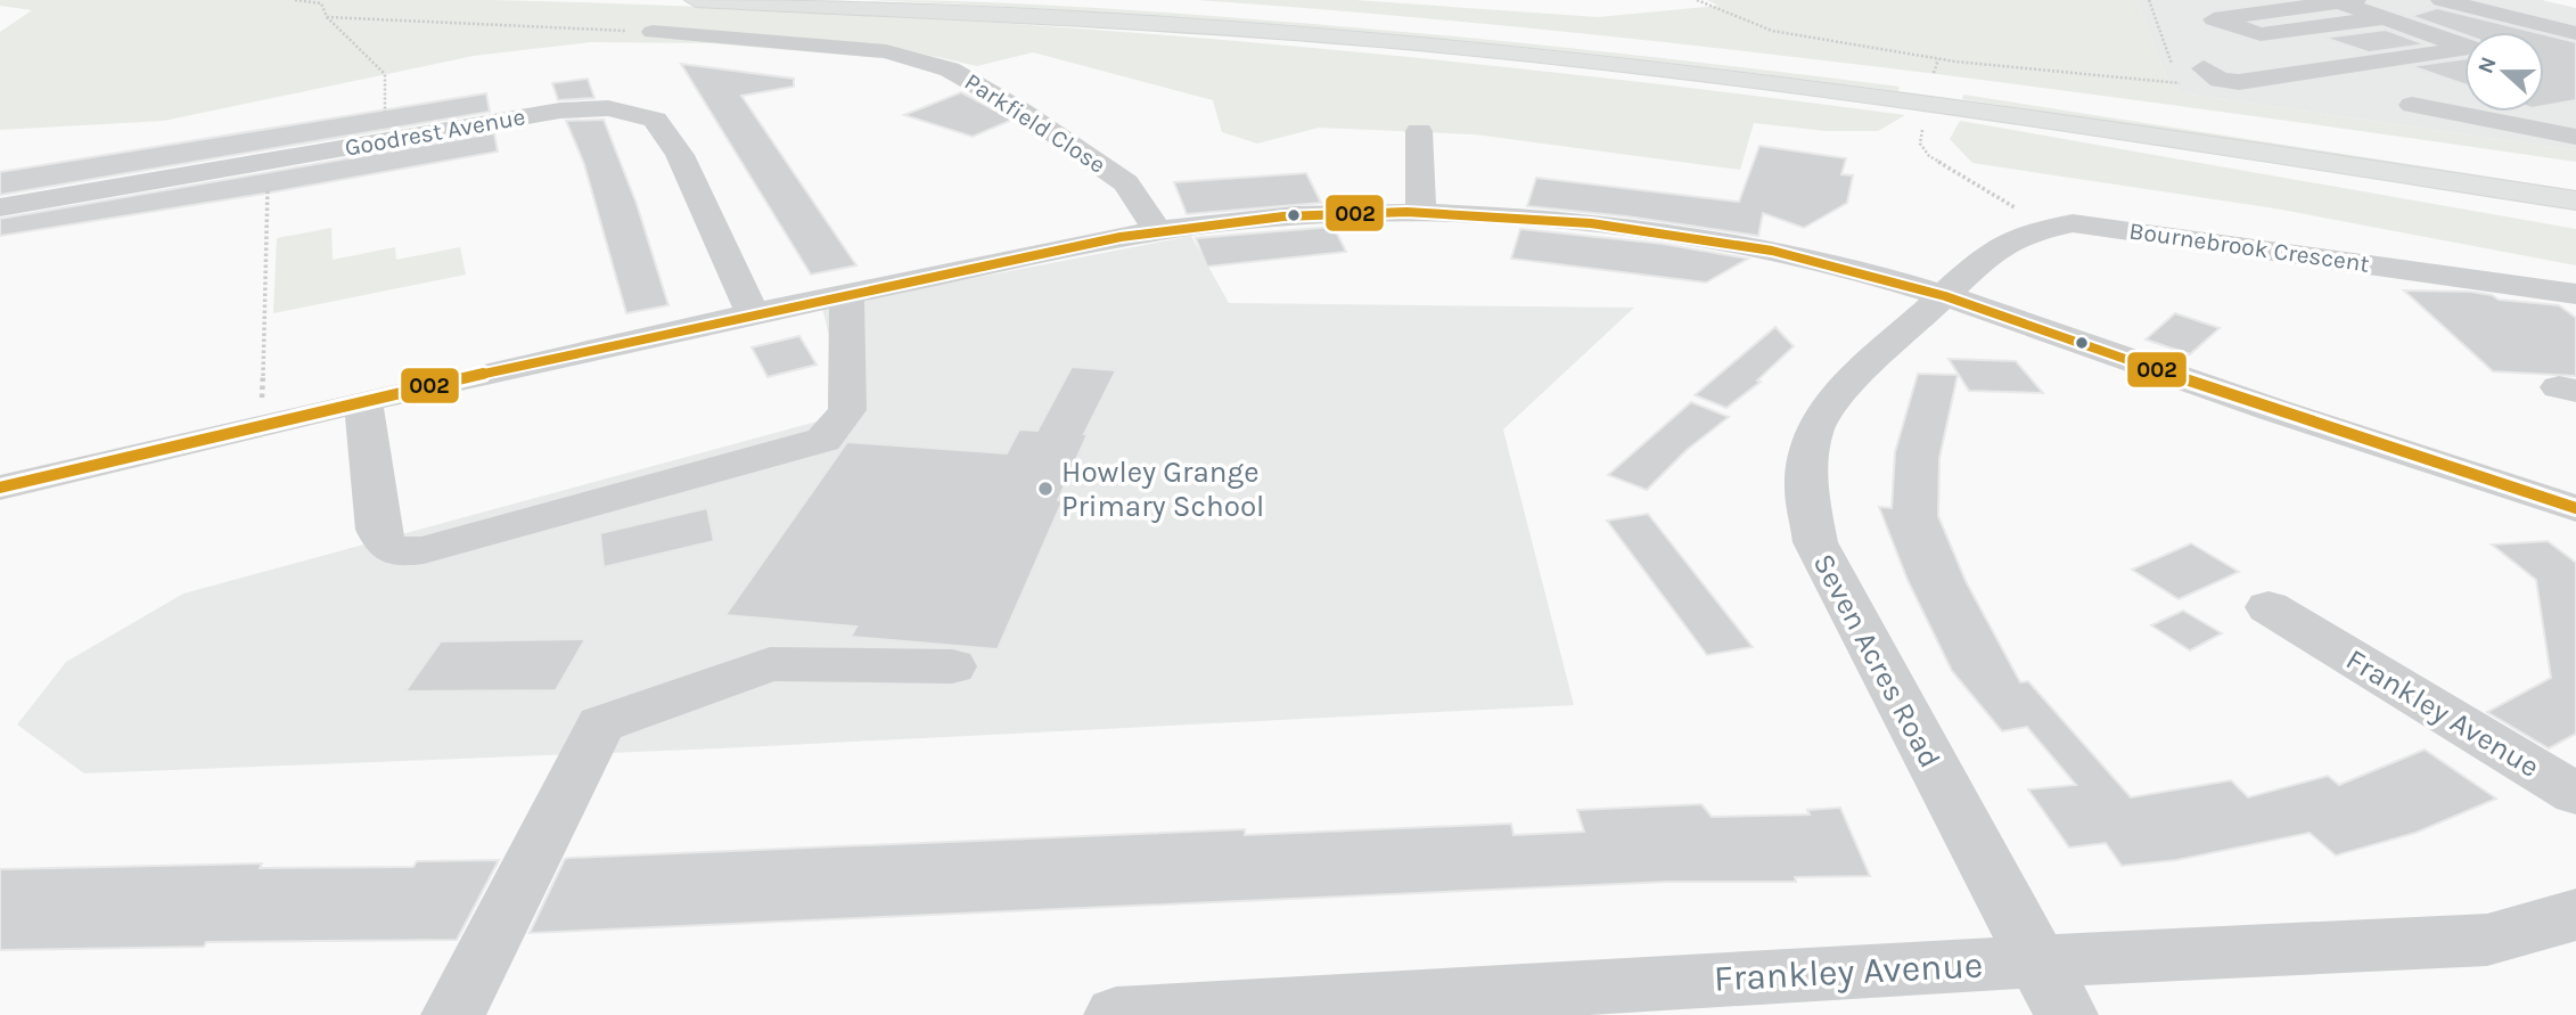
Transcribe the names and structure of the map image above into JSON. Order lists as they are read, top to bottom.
{
  "streets": {
    "street": [
      "Parkfield Close",
      "Goodrest Avenue",
      "Bournebrook Crescent",
      "Seven Acres Road",
      "Frankley Avenue"
    ]
  },
  "crossings": [
    ["Bournebrook Crescent", "Seven Acres Road"],
    ["Seven Acres Road", "Frankley Avenue"]
  ],
  "places": ["Howley Grange Primary School"],
  "lines": ["transit line 002"],
  "north": "left"
}
